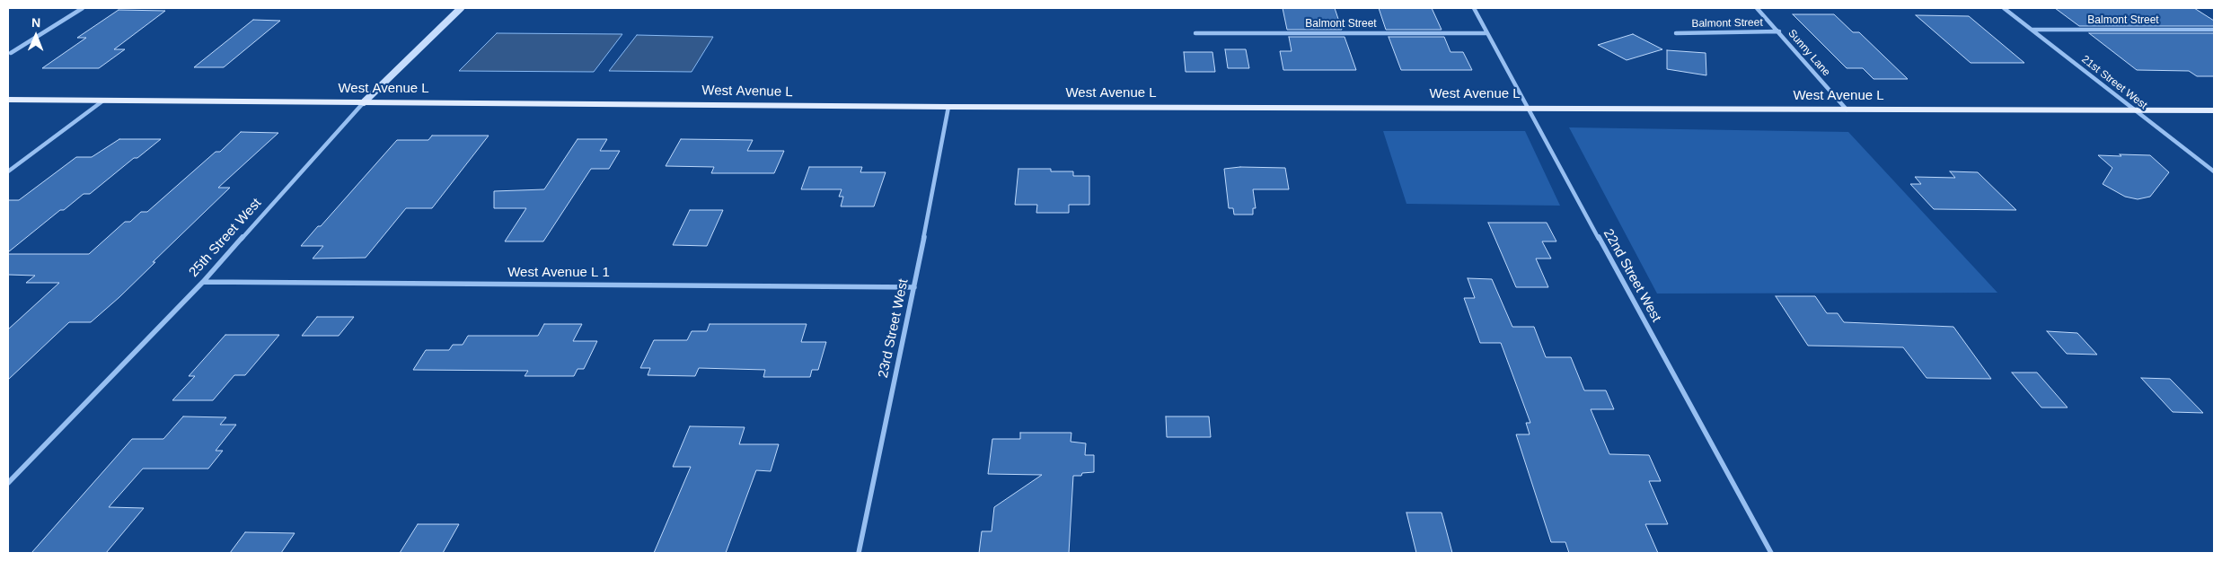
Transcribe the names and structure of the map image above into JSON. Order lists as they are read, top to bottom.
{
  "streets": {
    "main road": ["West Avenue L"],
    "street": [
      "Balmont Street",
      "Sunny Lane",
      "21st Street West",
      "25th Street West",
      "West Avenue L 1",
      "22nd Street West",
      "23rd Street West"
    ]
  },
  "crossings": [
    ["Balmont Street", "Sunny Lane"],
    ["Balmont Street", "21st Street West"],
    ["Balmont Street", "22nd Street West"],
    ["Sunny Lane", "West Avenue L"],
    ["21st Street West", "West Avenue L"],
    ["West Avenue L", "25th Street West"],
    ["West Avenue L", "22nd Street West"],
    ["West Avenue L", "23rd Street West"],
    ["25th Street West", "West Avenue L 1"],
    ["West Avenue L 1", "23rd Street West"]
  ],
  "north": "top"
}
